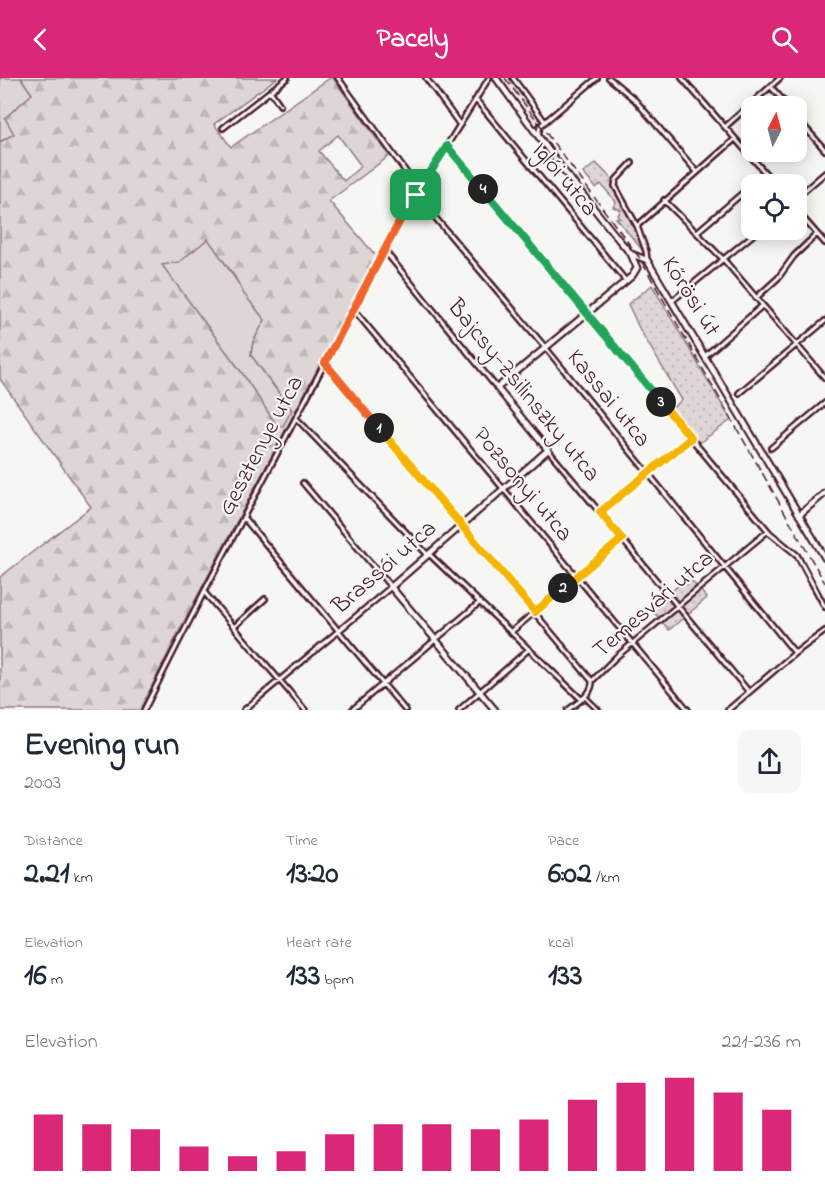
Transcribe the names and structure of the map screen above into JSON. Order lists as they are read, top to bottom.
{
  "streets": {
    "street": [
      "Iglói utca",
      "Kőrösi út",
      "Bajcsy-Zsilinszky utca",
      "Kassai utca",
      "Gesztenye utca",
      "Pozsonyi utca",
      "Brassói utca",
      "Temesvári utca"
    ]
  },
  "crossings": [
    ["Iglói utca", "Gesztenye utca"],
    ["Bajcsy-Zsilinszky utca", "Gesztenye utca"],
    ["Bajcsy-Zsilinszky utca", "Brassói utca"],
    ["Bajcsy-Zsilinszky utca", "Temesvári utca"],
    ["Kassai utca", "Gesztenye utca"],
    ["Kassai utca", "Temesvári utca"],
    ["Gesztenye utca", "Pozsonyi utca"],
    ["Pozsonyi utca", "Brassói utca"],
    ["Pozsonyi utca", "Temesvári utca"]
  ],
  "north": "top",
  "page": {
    "header": "Pacely",
    "pins": [
      "4",
      "3",
      "1",
      "2"
    ],
    "heading": ["Evening run", "20:03"],
    "stats": [
      ["Distance", "2.21 km"],
      ["Time", "13:20"],
      ["Pace", "6:02 /km"],
      ["Elevation", "16 m"],
      ["Heart rate", "133 bpm"],
      ["kcal", "133"]
    ],
    "chart": ["Elevation", "221–236 m"]
  }
}
